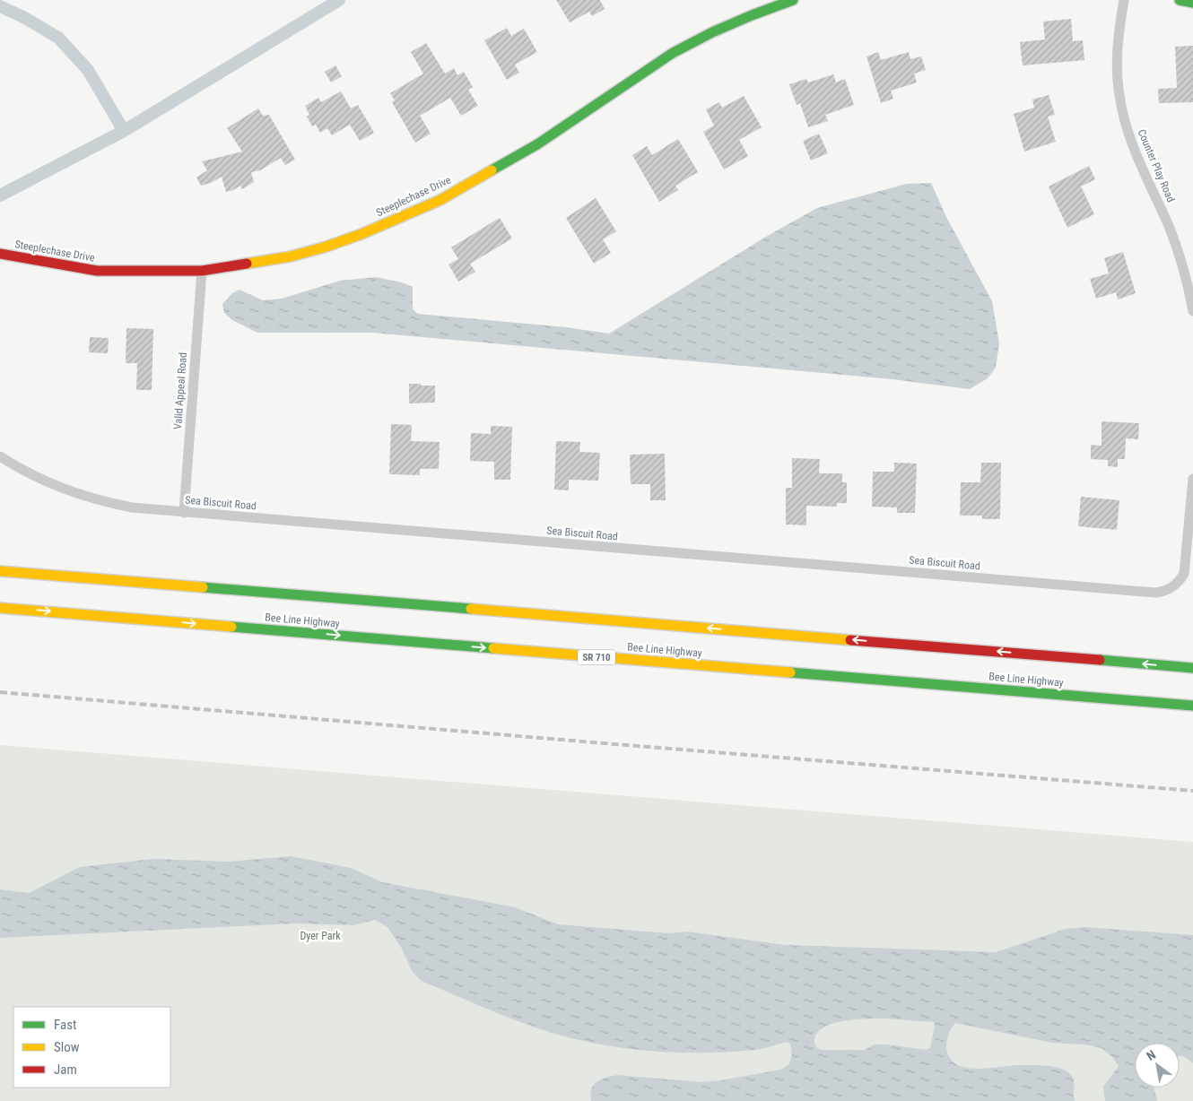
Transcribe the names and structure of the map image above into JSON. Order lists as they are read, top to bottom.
{
  "streets": {
    "main road": ["Steeplechase Drive", "Bee Line Highway", "SR 710"],
    "street": ["Counter Play Road", "Valid Appeal Road", "Sea Biscuit Road"]
  },
  "crossings": [
    ["Steeplechase Drive", "Valid Appeal Road"],
    ["Valid Appeal Road", "Sea Biscuit Road"]
  ],
  "parks": ["Dyer Park"],
  "legend": ["Fast", "Slow", "Jam"],
  "north": "top left"
}
